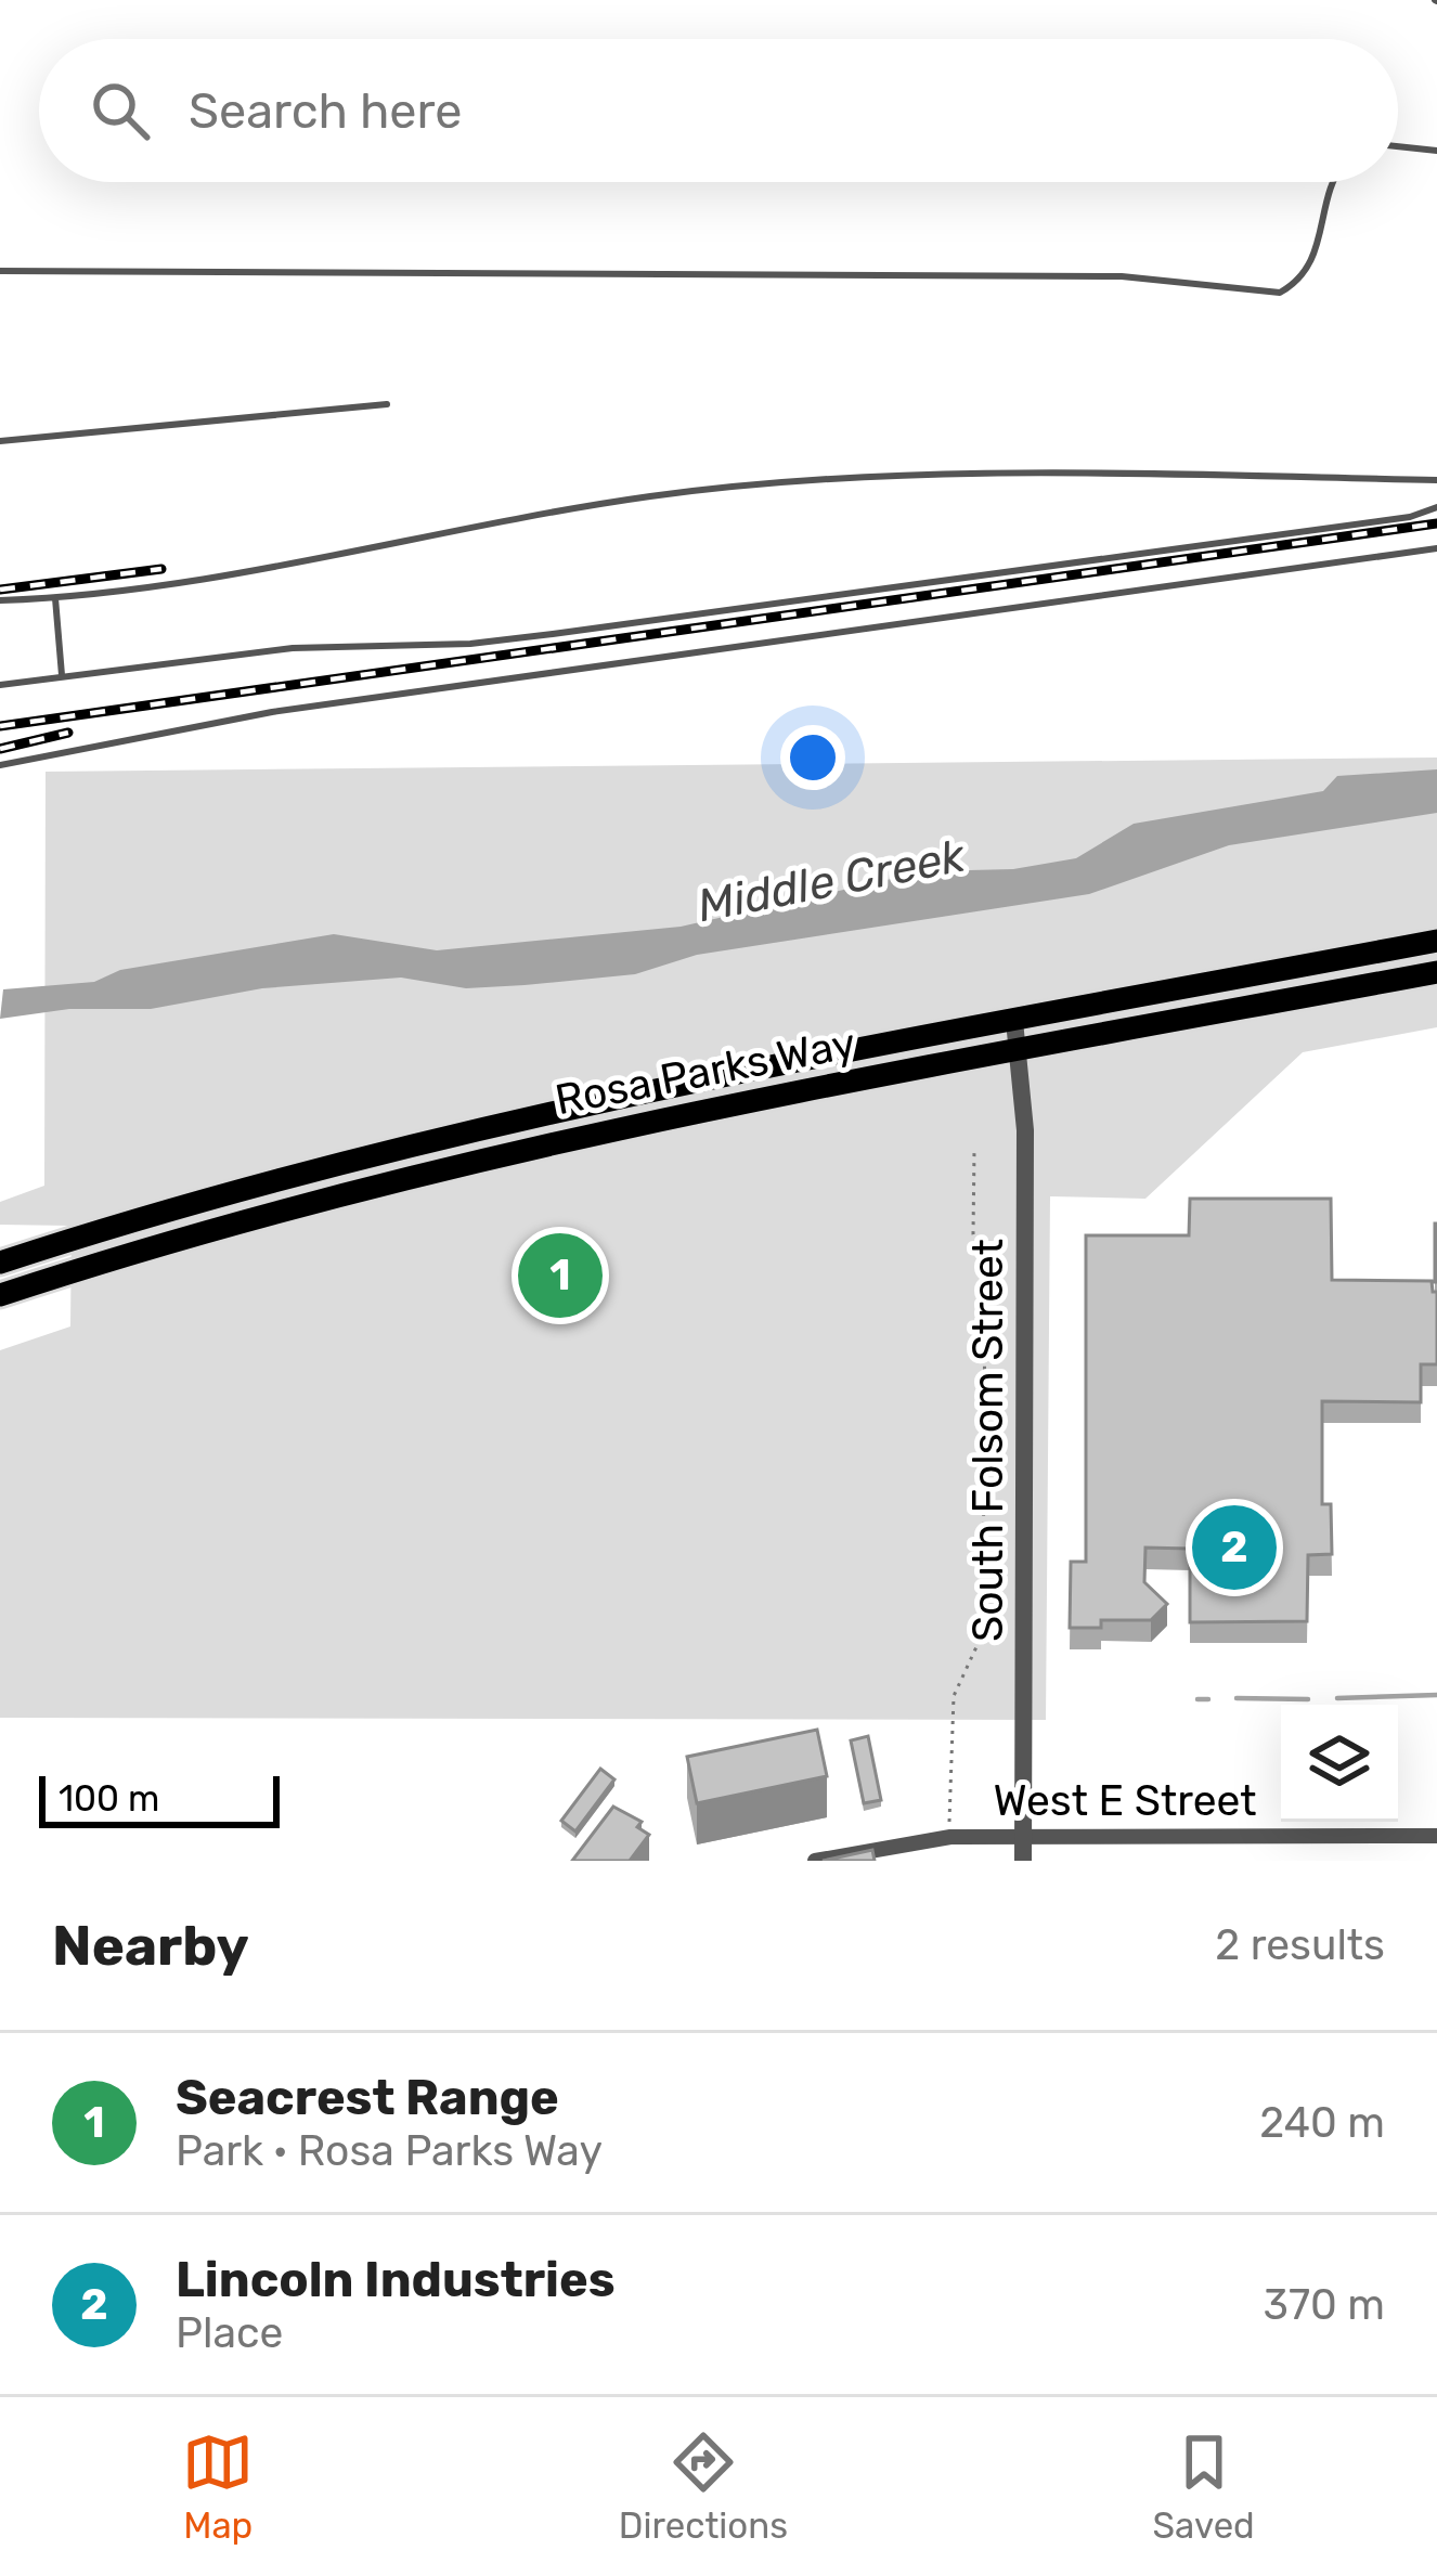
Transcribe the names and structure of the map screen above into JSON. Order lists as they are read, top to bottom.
{
  "streets": {
    "highway": ["Rosa Parks Way"],
    "street": ["South Folsom Street", "West E Street"]
  },
  "crossings": [
    ["Rosa Parks Way", "South Folsom Street"],
    ["South Folsom Street", "West E Street"]
  ],
  "water": ["Middle Creek"],
  "scale_bar": "100 m",
  "page": {
    "search": "Search here",
    "pins": ["1", "2"],
    "scale": "100 m",
    "heading": ["Nearby", "2 results"],
    "list": [
      {
        "mark": "1",
        "name": "Seacrest Range",
        "note": "Park · Rosa Parks Way",
        "value": "240 m"
      },
      {
        "mark": "2",
        "name": "Lincoln Industries",
        "note": "Place",
        "value": "370 m"
      }
    ],
    "nav": ["Map", "Directions", "Saved"]
  }
}
